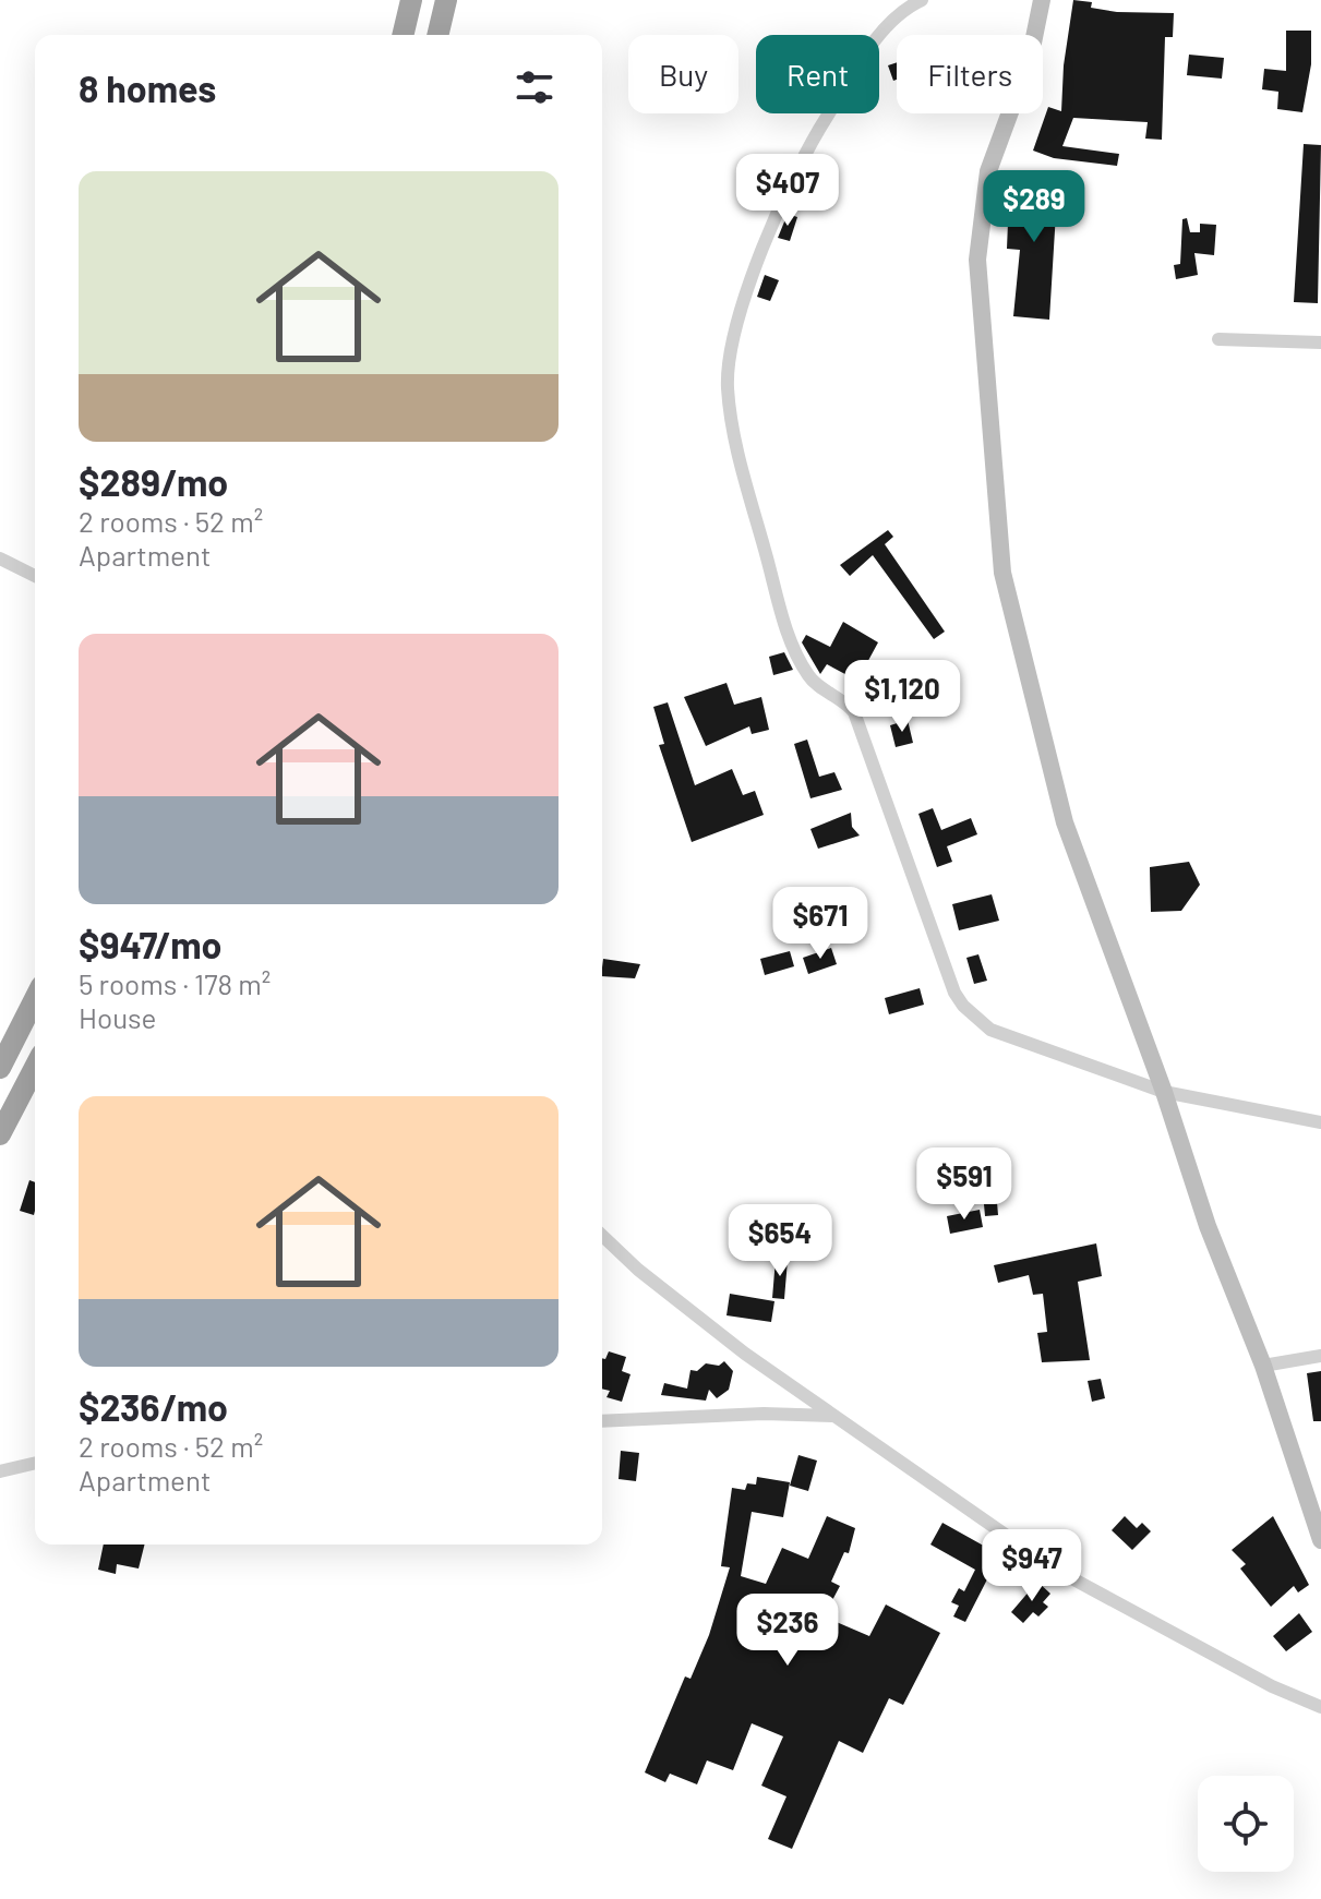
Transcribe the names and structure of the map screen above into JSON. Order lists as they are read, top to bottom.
{
  "page": {
    "chip": ["Buy", "Rent", "Filters"],
    "heading": "8 homes",
    "list": [
      {
        "name": "$289/mo",
        "note": "2 rooms · 52 m² · Apartment"
      },
      {
        "name": "$947/mo",
        "note": "5 rooms · 178 m² · House"
      },
      {
        "name": "$236/mo",
        "note": "2 rooms · 52 m² · Apartment"
      }
    ],
    "price": [
      "$407",
      "$289",
      "$1,120",
      "$671",
      "$591",
      "$654",
      "$947",
      "$236"
    ]
  }
}
